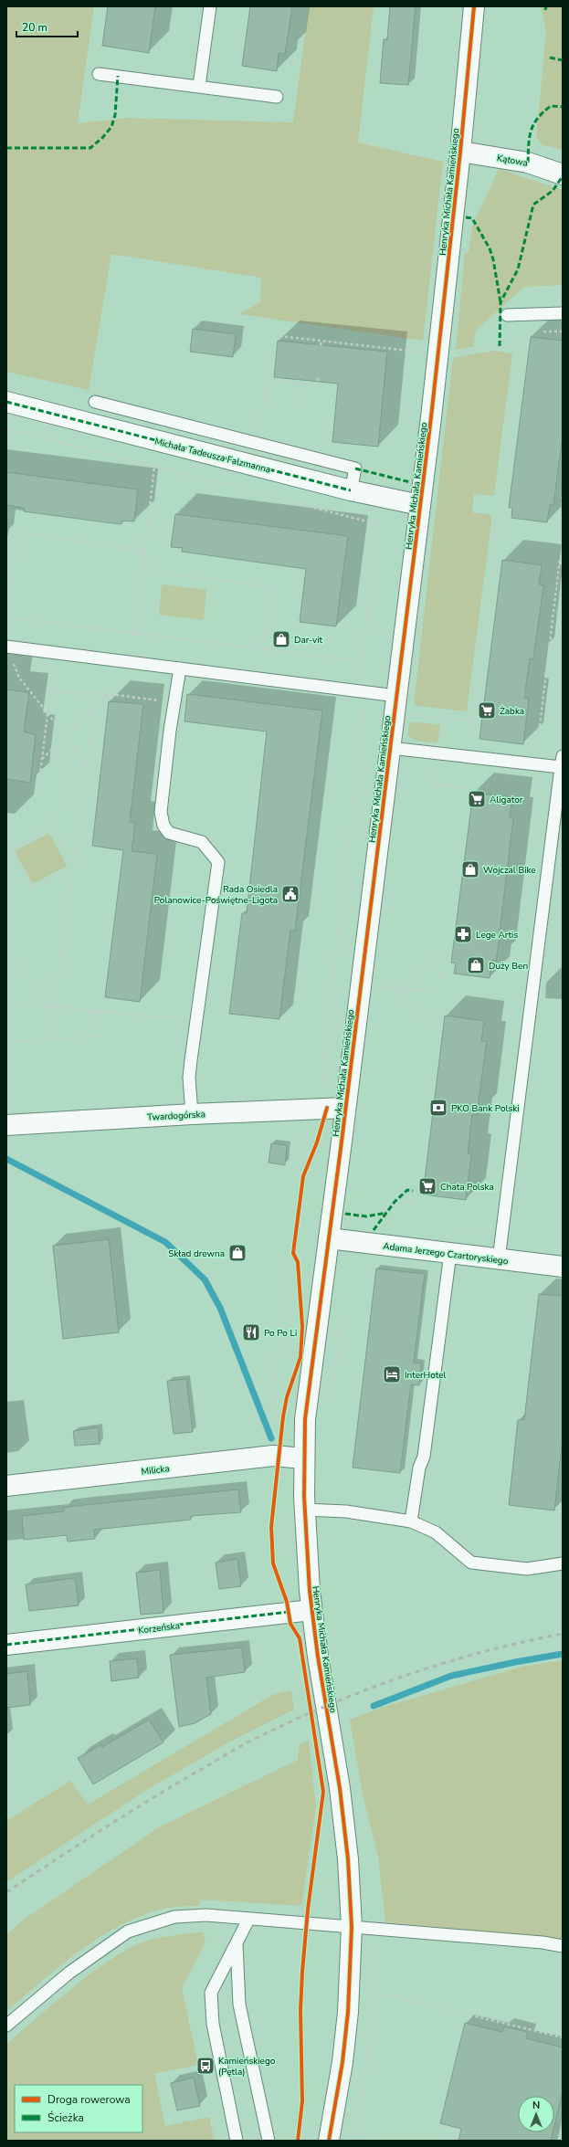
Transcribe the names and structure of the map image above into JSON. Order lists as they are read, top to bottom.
{
  "streets": {
    "street": [
      "Kątowa",
      "Henryka Michała Kamieńskiego",
      "Michała Tadeusza Falzmanna",
      "Twardogórska",
      "Adama Jerzego Czartoryskiego",
      "Milicka",
      "Korzeńska"
    ]
  },
  "crossings": [
    ["Kątowa", "Henryka Michała Kamieńskiego"],
    ["Henryka Michała Kamieńskiego", "Michała Tadeusza Falzmanna"],
    ["Henryka Michała Kamieńskiego", "Twardogórska"],
    ["Henryka Michała Kamieńskiego", "Adama Jerzego Czartoryskiego"],
    ["Henryka Michała Kamieńskiego", "Milicka"],
    ["Henryka Michała Kamieńskiego", "Korzeńska"]
  ],
  "places": {
    "shop": [
      "Dar-vit",
      "Wojczal Bike",
      "Duży Ben",
      "Skład drewna"
    ],
    "supermarket": ["Żabka", "Aligator", "Chata Polska"],
    "public building": ["Rada Osiedla Polanowice-Poświętne-Ligota"],
    "pharmacy": ["Lege Artis"],
    "bank": ["PKO Bank Polski"],
    "restaurant": ["Po Po Li"],
    "hotel": ["InterHotel"],
    "bus stop": ["Kamieńskiego (Pętla)"]
  },
  "legend": ["Droga rowerowa", "Ścieżka"],
  "scale_bar": "20 m",
  "north": "top"
}
